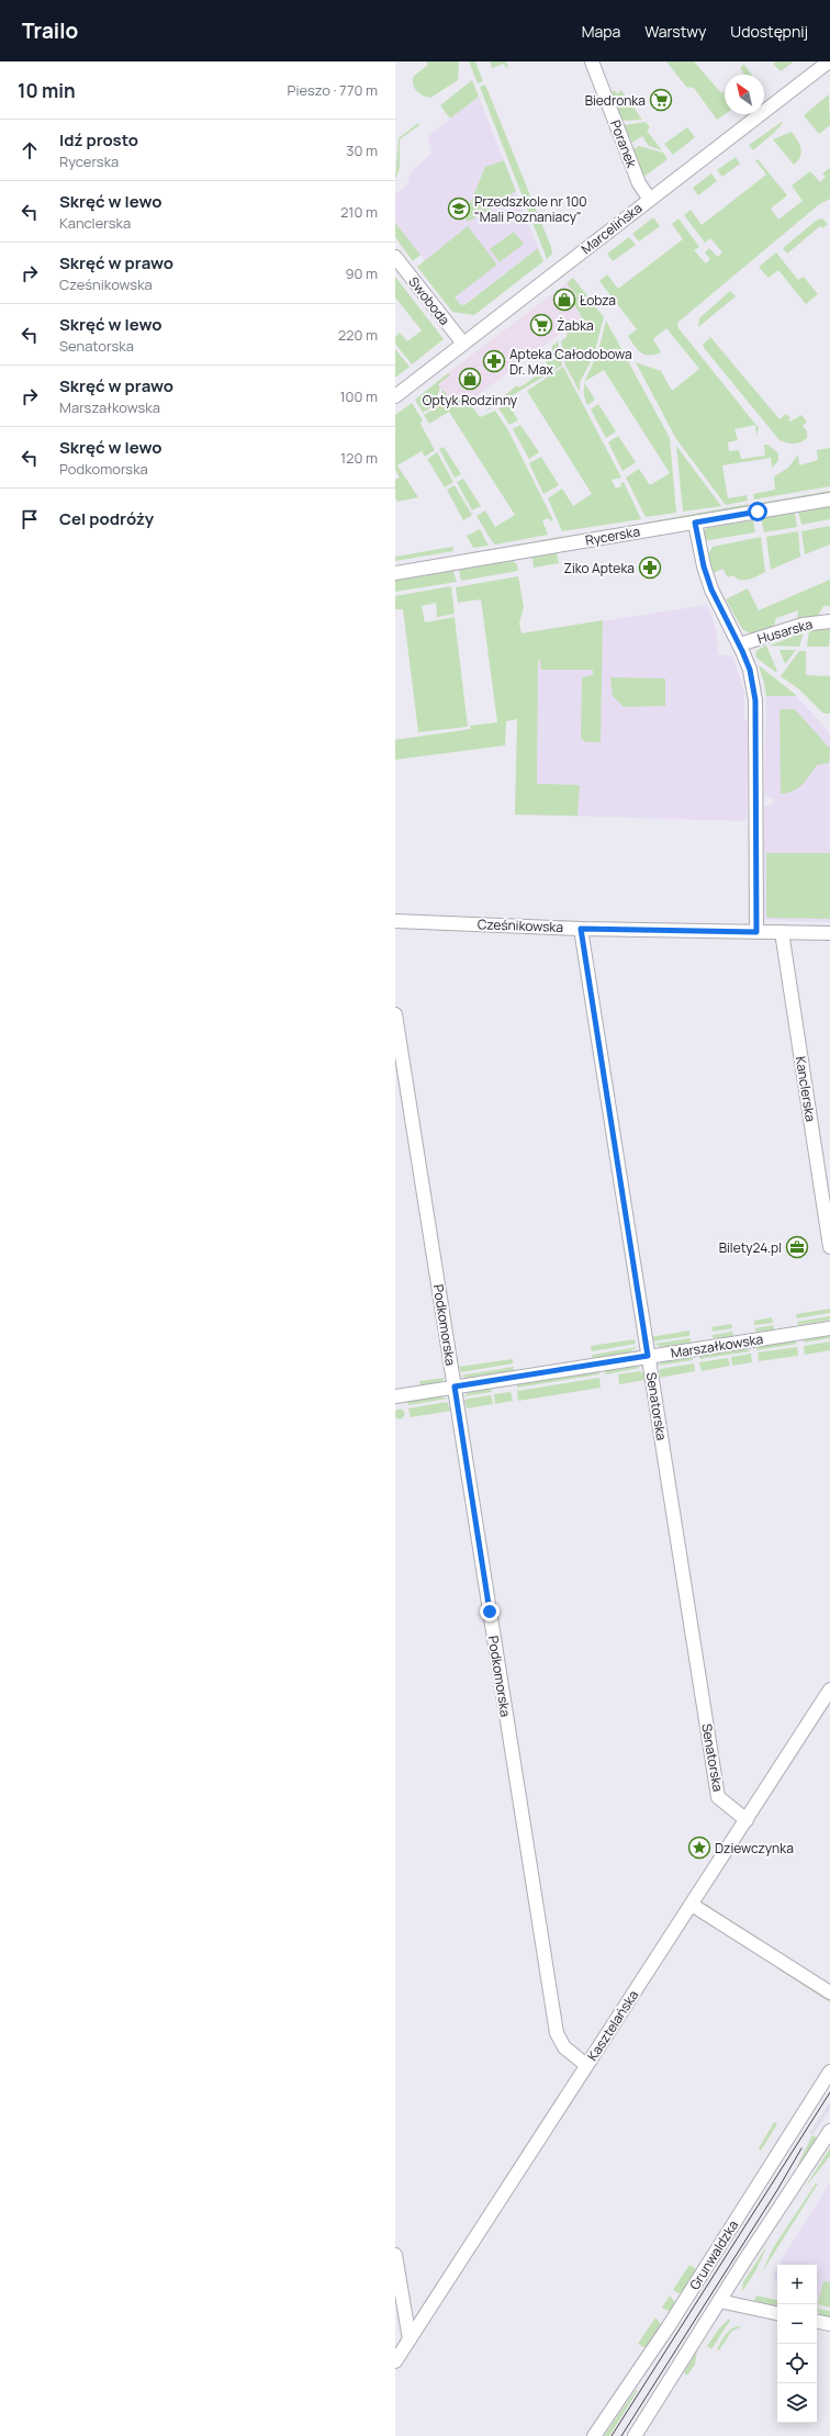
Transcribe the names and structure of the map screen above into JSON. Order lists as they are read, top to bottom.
{
  "streets": {
    "street": [
      "Poranek",
      "Marcelińska",
      "Swoboda",
      "Rycerska",
      "Husarska",
      "Cześnikowska",
      "Kanclerska",
      "Podkomorska",
      "Marszałkowska",
      "Senatorska",
      "Kasztelańska",
      "Grunwaldzka"
    ]
  },
  "crossings": [
    ["Poranek", "Marcelińska"],
    ["Marcelińska", "Swoboda"],
    ["Cześnikowska", "Kanclerska"],
    ["Cześnikowska", "Senatorska"],
    ["Podkomorska", "Marszałkowska"],
    ["Podkomorska", "Kasztelańska"],
    ["Marszałkowska", "Senatorska"],
    ["Senatorska", "Kasztelańska"]
  ],
  "places": {
    "supermarket": ["Biedronka", "Żabka"],
    "school or university": ["Przedszkole nr 100 \"Mali Poznaniacy\""],
    "shop": ["Łobza", "Optyk Rodzinny"],
    "pharmacy": ["Apteka Całodobowa Dr. Max", "Ziko Apteka"],
    "office": ["Bilety24.pl"],
    "place": ["Dziewczynka"]
  },
  "north": "top left",
  "page": {
    "header": "Trailo",
    "nav": ["Mapa", "Warstwy", "Udostępnij"],
    "heading": ["10 min", "Pieszo · 770 m"],
    "list": [
      ["Idź prosto", "Rycerska", "30 m"],
      ["Skręć w lewo", "Kanclerska", "210 m"],
      ["Skręć w prawo", "Cześnikowska", "90 m"],
      ["Skręć w lewo", "Senatorska", "220 m"],
      ["Skręć w prawo", "Marszałkowska", "100 m"],
      ["Skręć w lewo", "Podkomorska", "120 m"],
      "Cel podróży"
    ],
    "map_buttons": ["+", "−"]
  }
}
